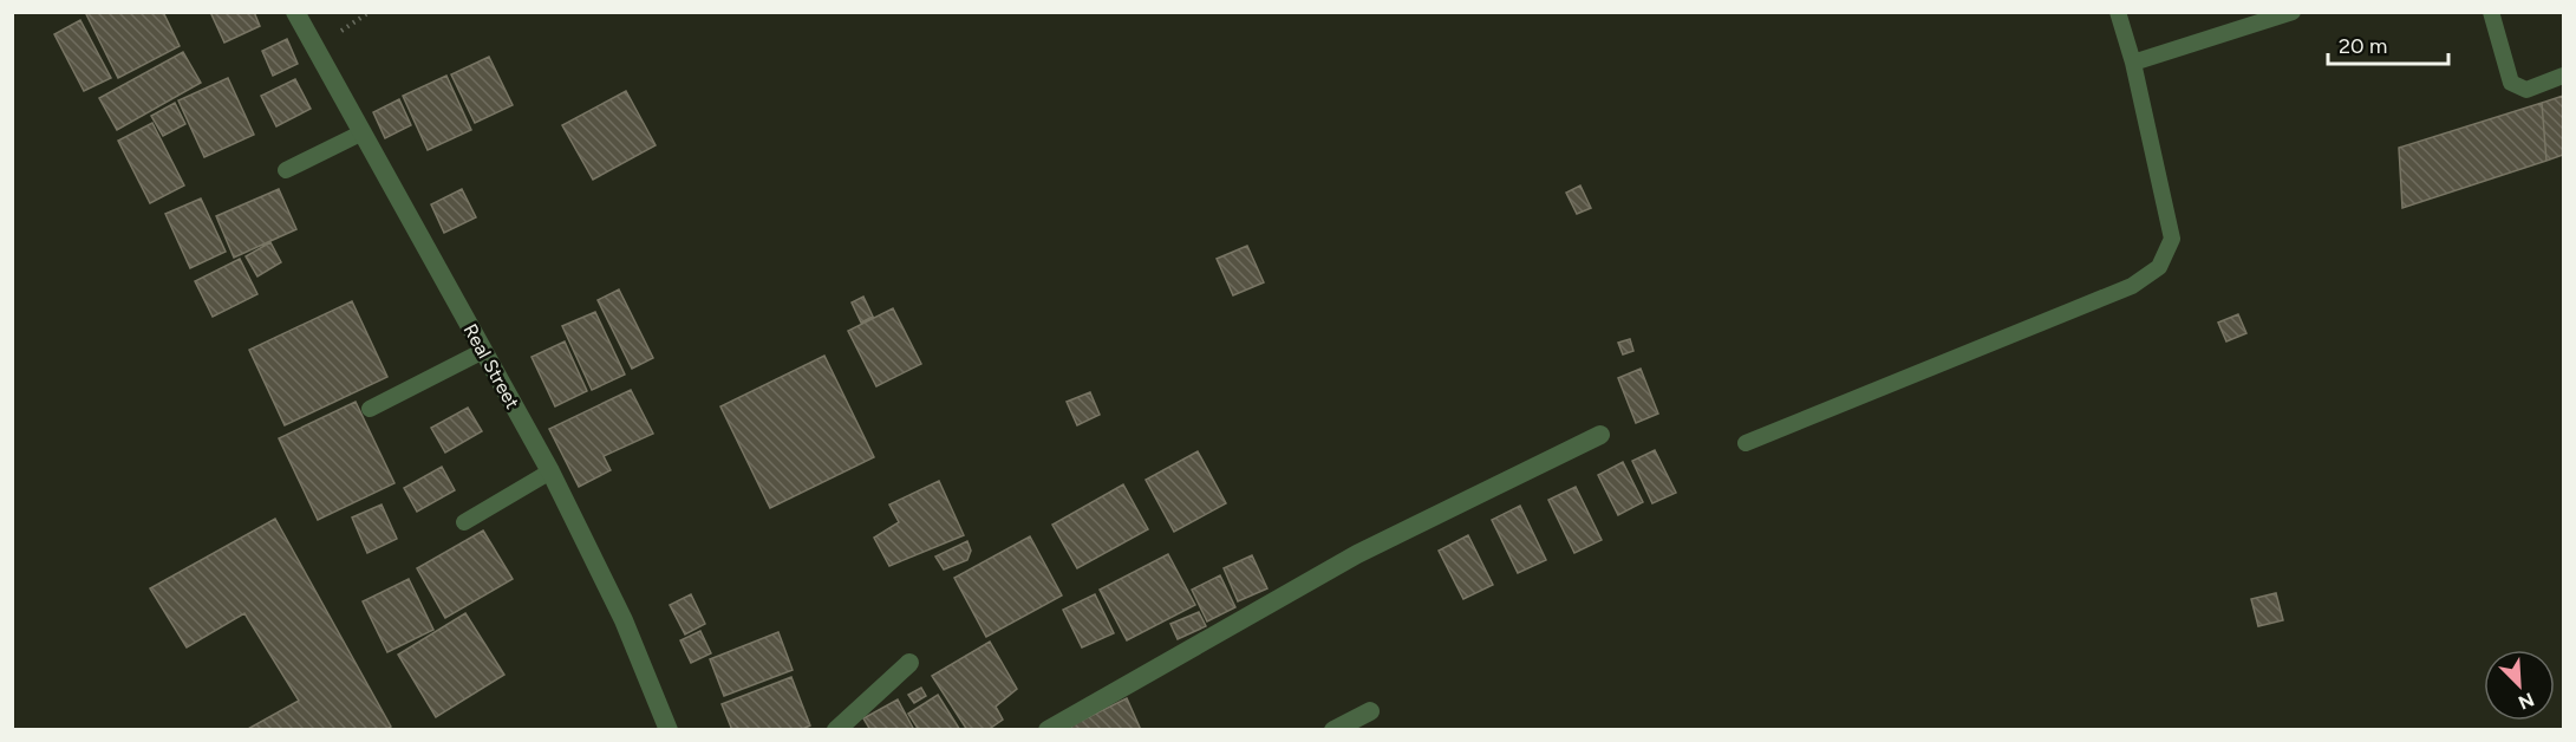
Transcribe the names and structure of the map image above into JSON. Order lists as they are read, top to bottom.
{
  "streets": {
    "street": ["Real Street"]
  },
  "scale_bar": "20 m",
  "north": "bottom right"
}
